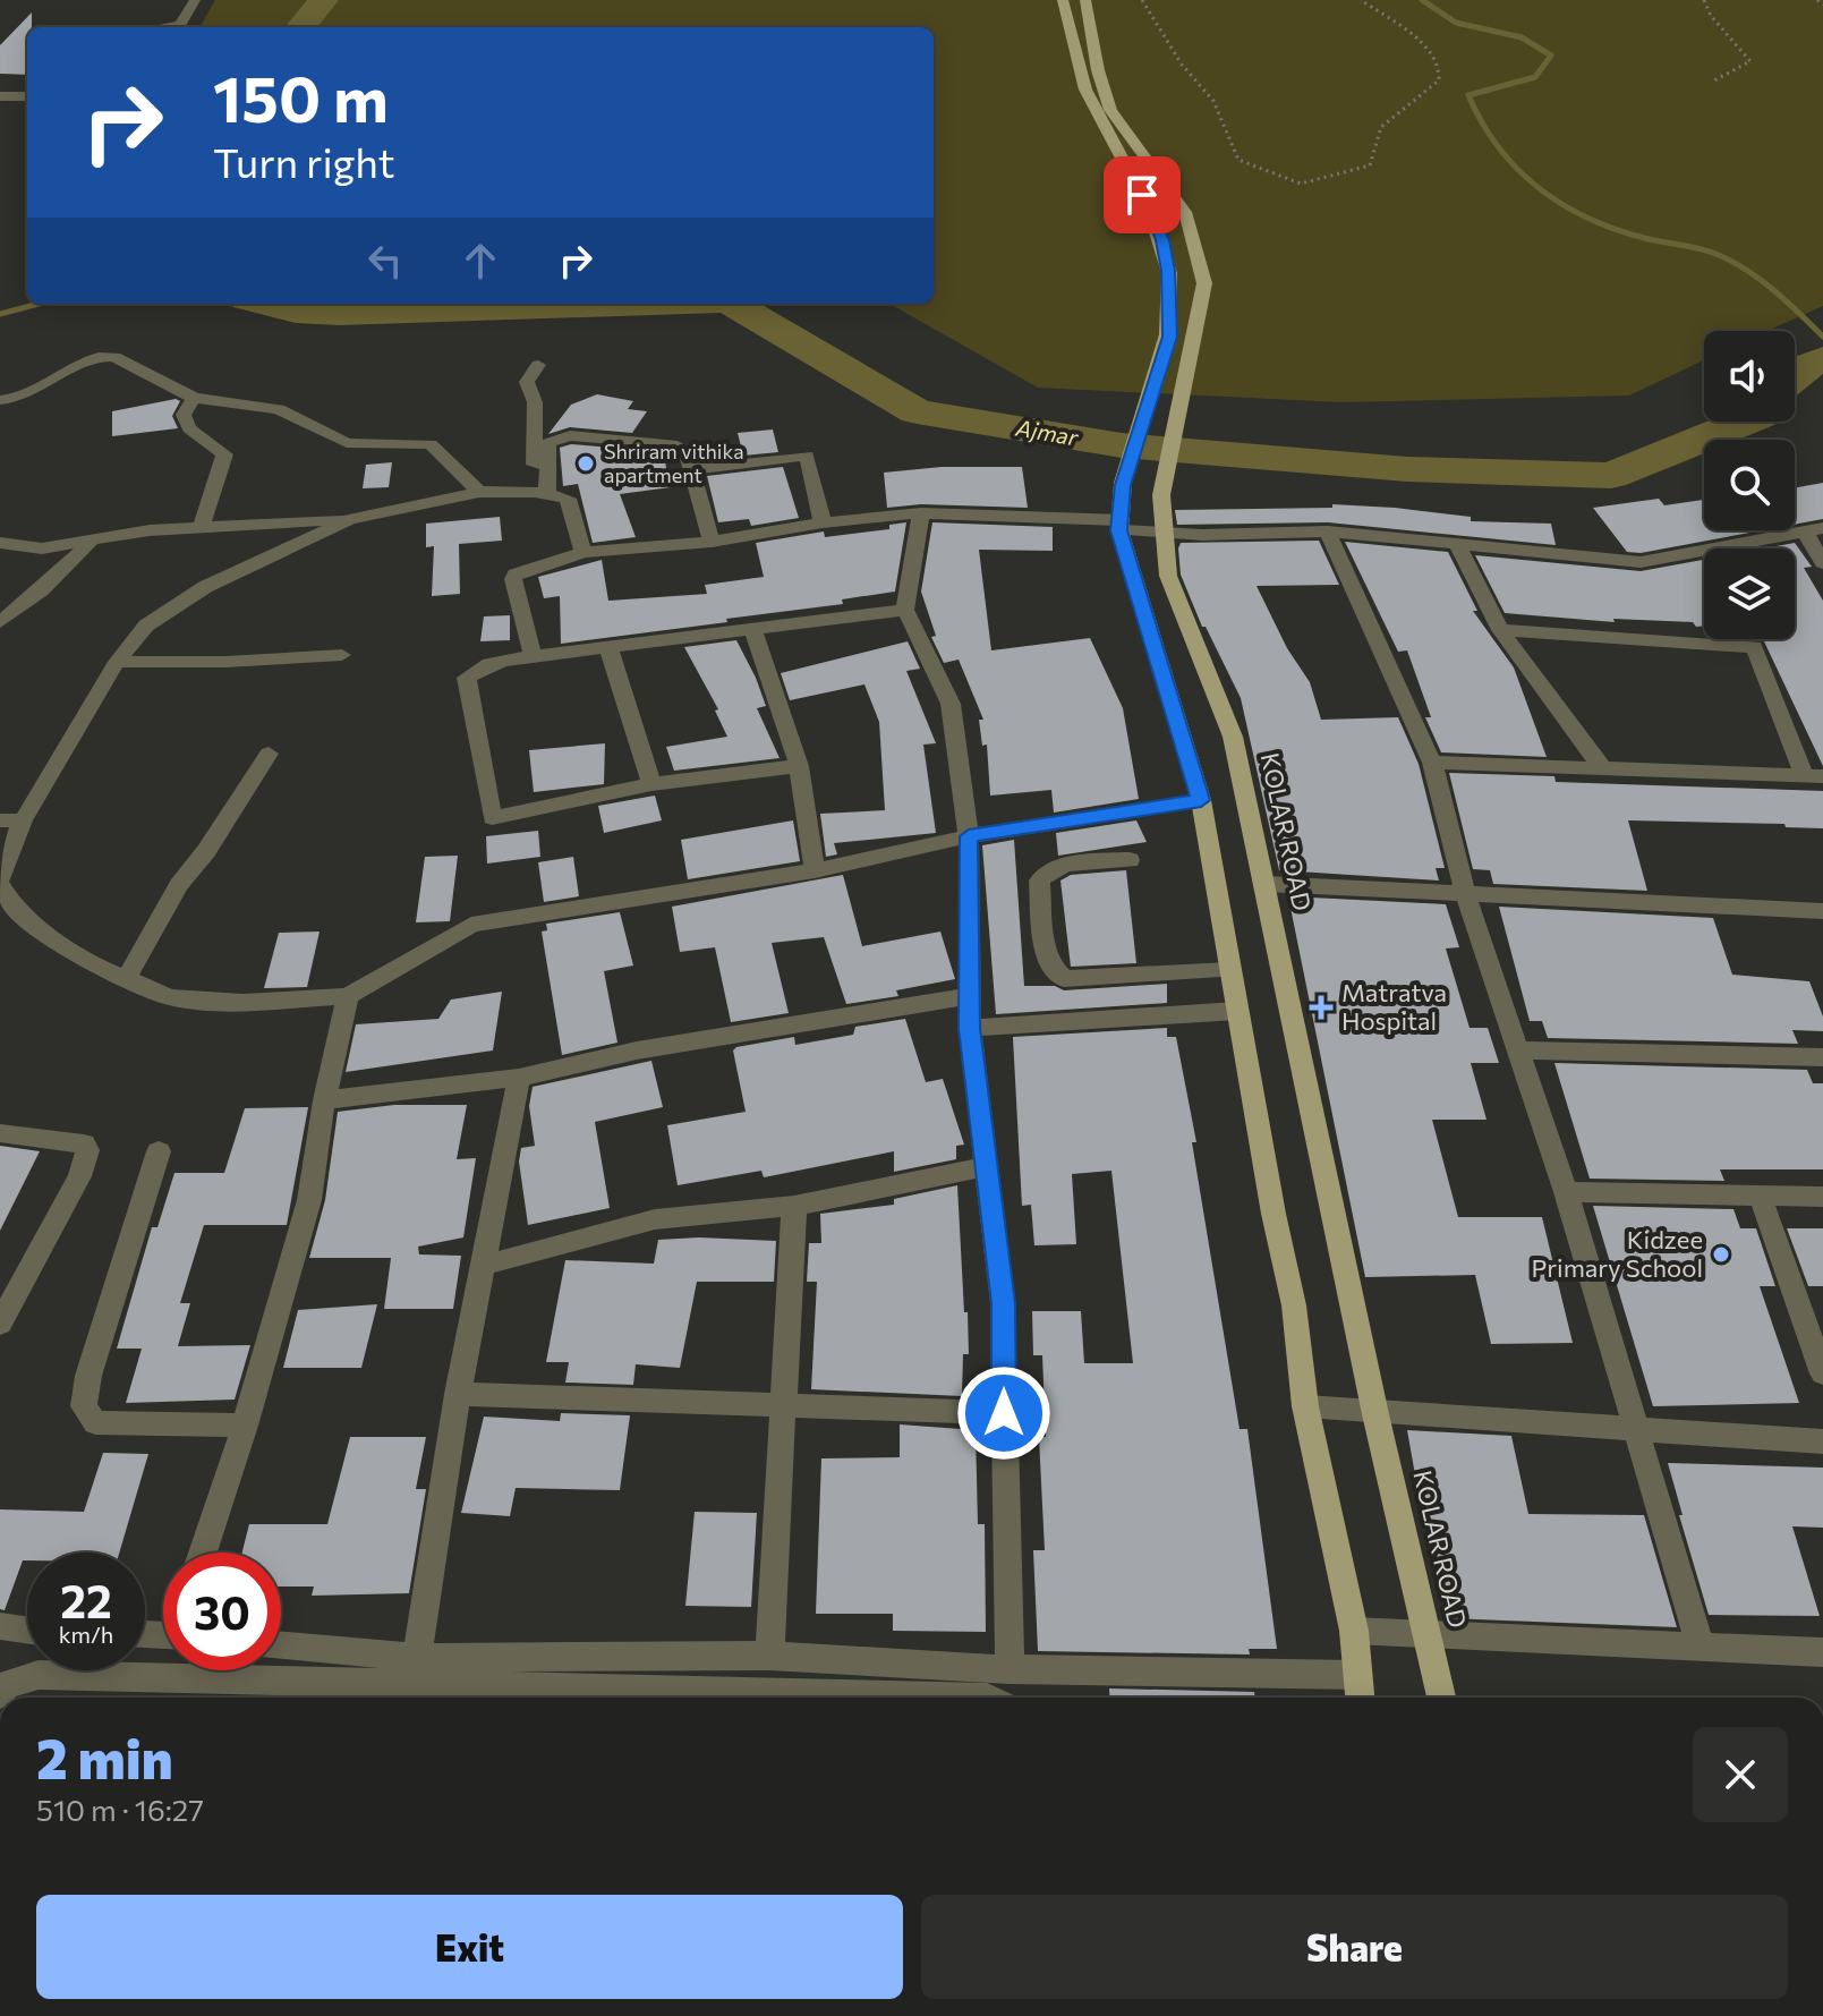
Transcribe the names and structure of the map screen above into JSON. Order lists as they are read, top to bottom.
{
  "streets": {
    "main road": ["KOLAR ROAD"]
  },
  "water": ["Ajmar"],
  "places": {
    "other": ["Shriram vithika apartment", "Kidzee Primary School"],
    "health": ["Matratva Hospital"]
  },
  "page": {
    "turn": ["150 m", "Turn right"],
    "speed": "22 km/h",
    "limit": "30",
    "heading": ["2 min", "510 m · 16:27"],
    "buttons": ["Exit", "Share"]
  }
}
